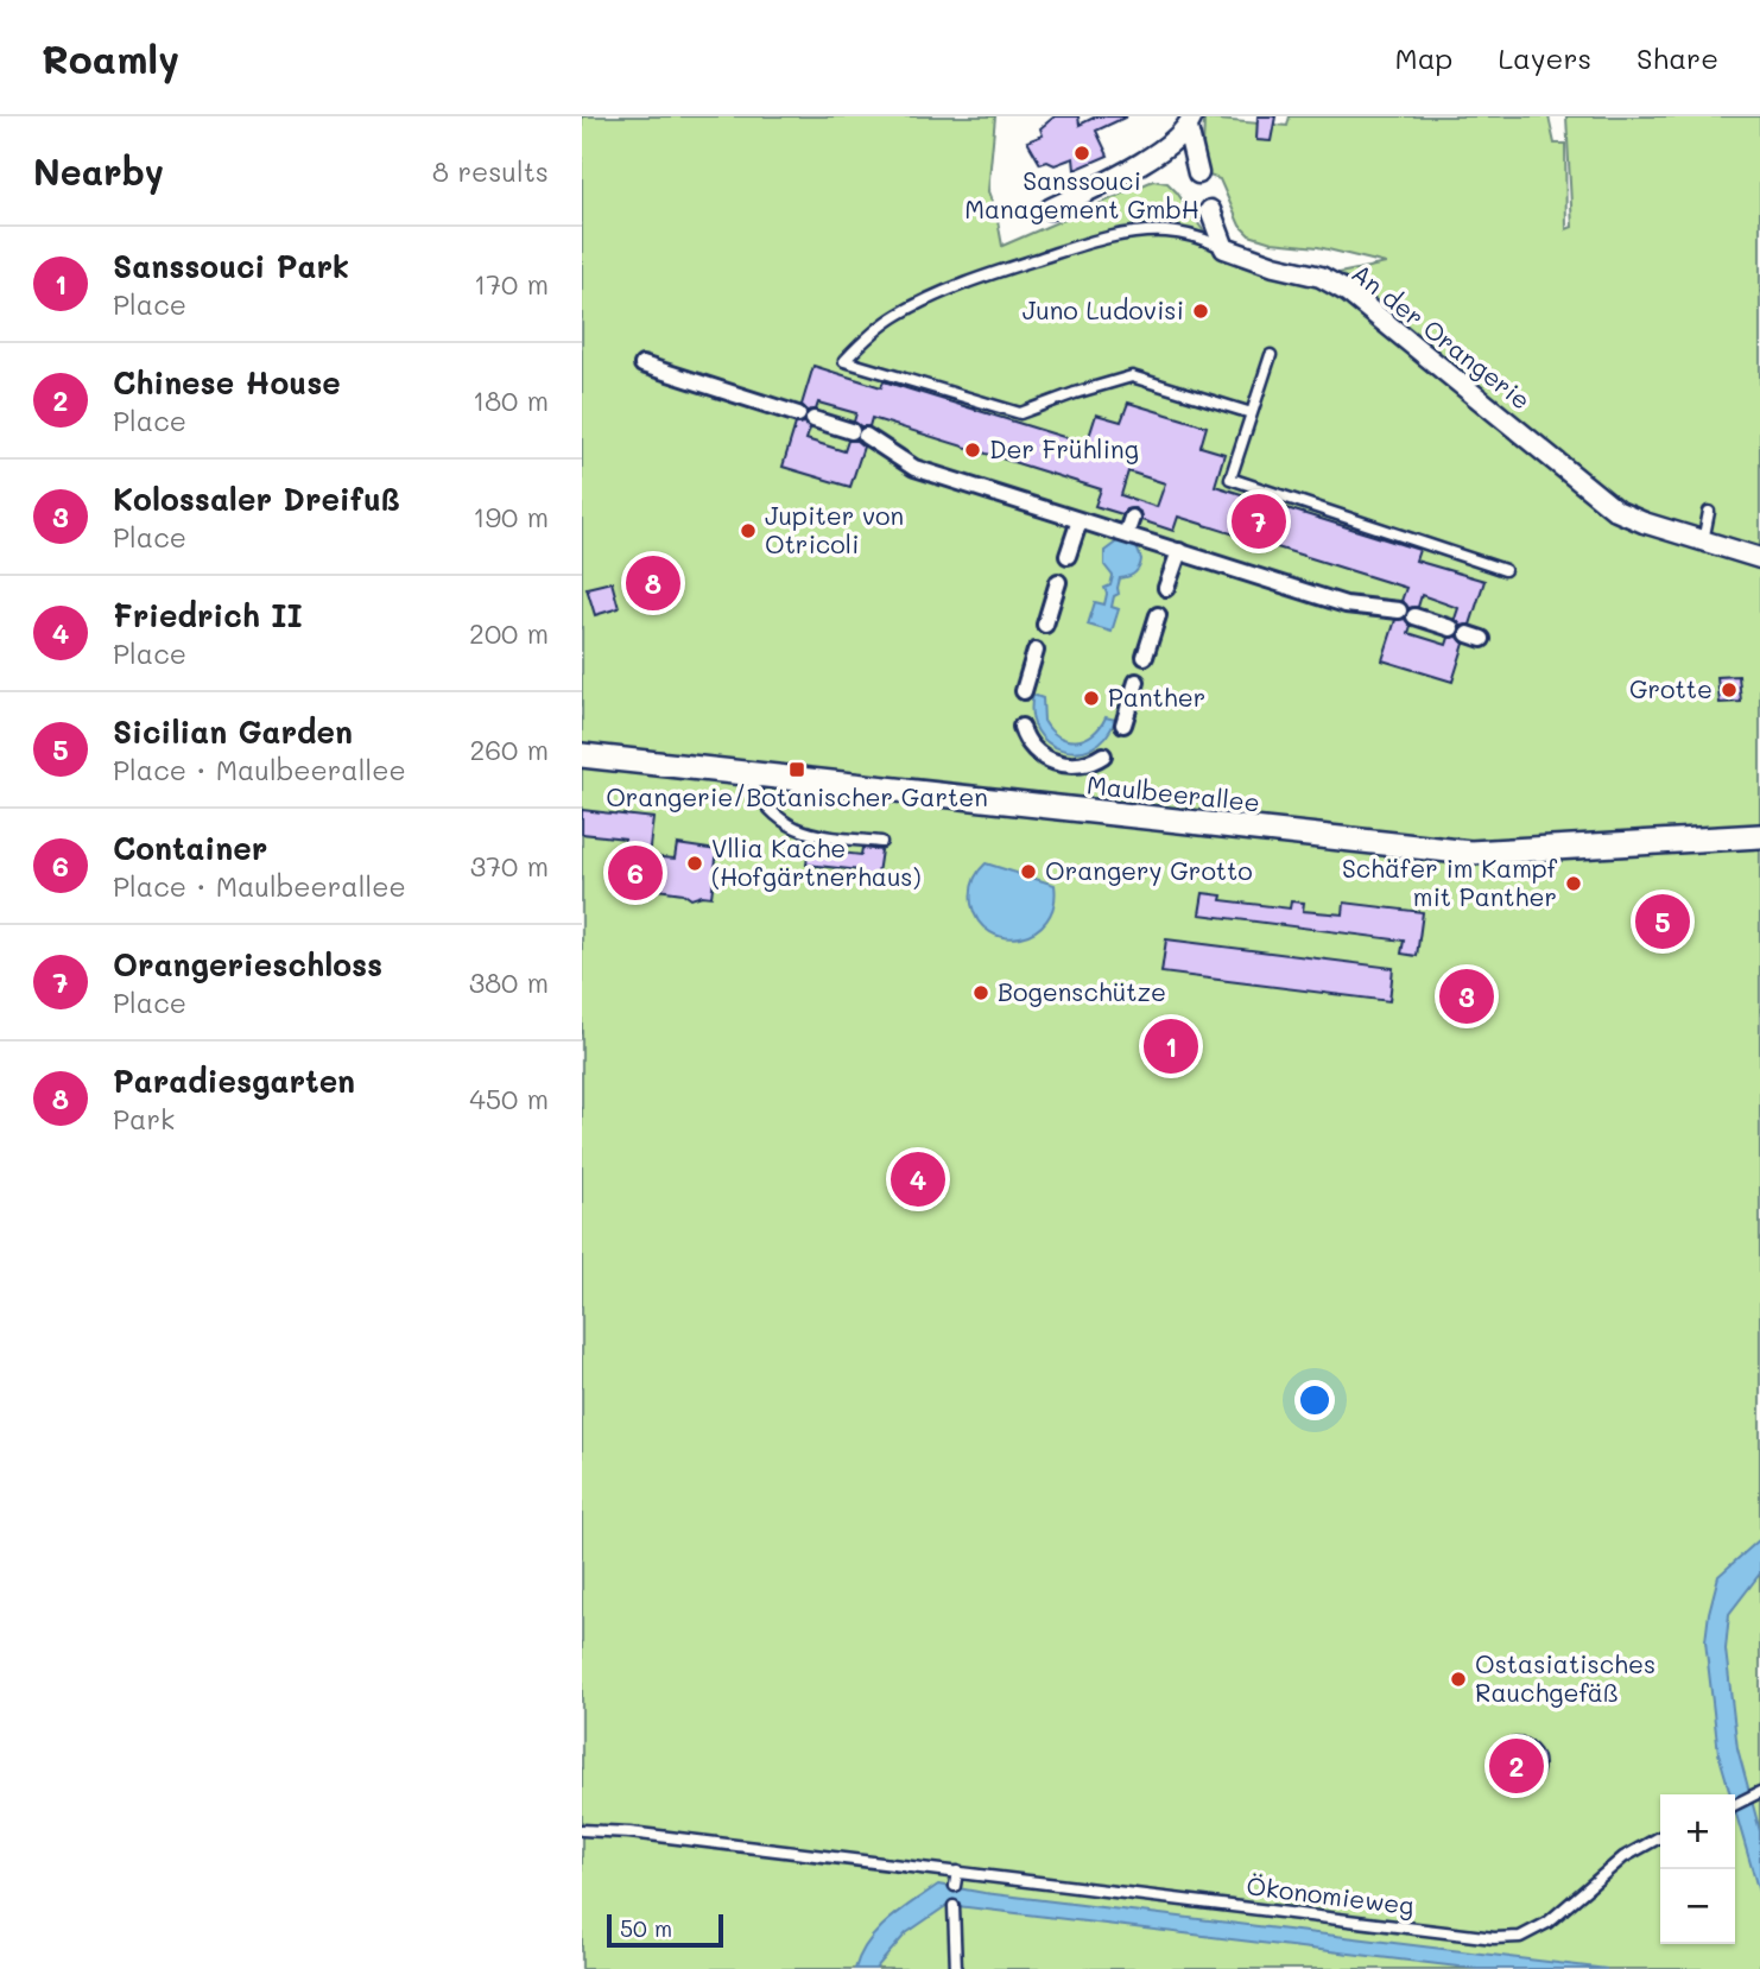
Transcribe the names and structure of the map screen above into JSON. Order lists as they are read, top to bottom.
{
  "streets": {
    "street": ["An der Orangerie", "Maulbeerallee"],
    "lane": ["Ökonomieweg"]
  },
  "places": {
    "other": [
      "Sanssouci Management GmbH",
      "Juno Ludovisi",
      "Der Frühling",
      "Jupiter von Otricoli",
      "Grotte",
      "Panther",
      "Vllia Kache (Hofgärtnerhaus)",
      "Orangery Grotto",
      "Schäfer im Kampf mit Panther",
      "Bogenschütze",
      "Ostasiatisches Rauchgefäß"
    ],
    "transit": ["Orangerie/Botanischer Garten"]
  },
  "scale_bar": "50 m",
  "page": {
    "header": "Roamly",
    "nav": ["Map", "Layers", "Share"],
    "heading": ["Nearby", "8 results"],
    "list": [
      {
        "mark": "1",
        "name": "Sanssouci Park",
        "note": "Place",
        "value": "170 m"
      },
      {
        "mark": "2",
        "name": "Chinese House",
        "note": "Place",
        "value": "180 m"
      },
      {
        "mark": "3",
        "name": "Kolossaler Dreifuß",
        "note": "Place",
        "value": "190 m"
      },
      {
        "mark": "4",
        "name": "Friedrich II",
        "note": "Place",
        "value": "200 m"
      },
      {
        "mark": "5",
        "name": "Sicilian Garden",
        "note": "Place · Maulbeerallee",
        "value": "260 m"
      },
      {
        "mark": "6",
        "name": "Container",
        "note": "Place · Maulbeerallee",
        "value": "370 m"
      },
      {
        "mark": "7",
        "name": "Orangerieschloss",
        "note": "Place",
        "value": "380 m"
      },
      {
        "mark": "8",
        "name": "Paradiesgarten",
        "note": "Park",
        "value": "450 m"
      }
    ],
    "pins": [
      "7",
      "8",
      "6",
      "5",
      "3",
      "1",
      "4",
      "2"
    ],
    "map_buttons": ["+", "−"],
    "scale": "50 m"
  }
}
